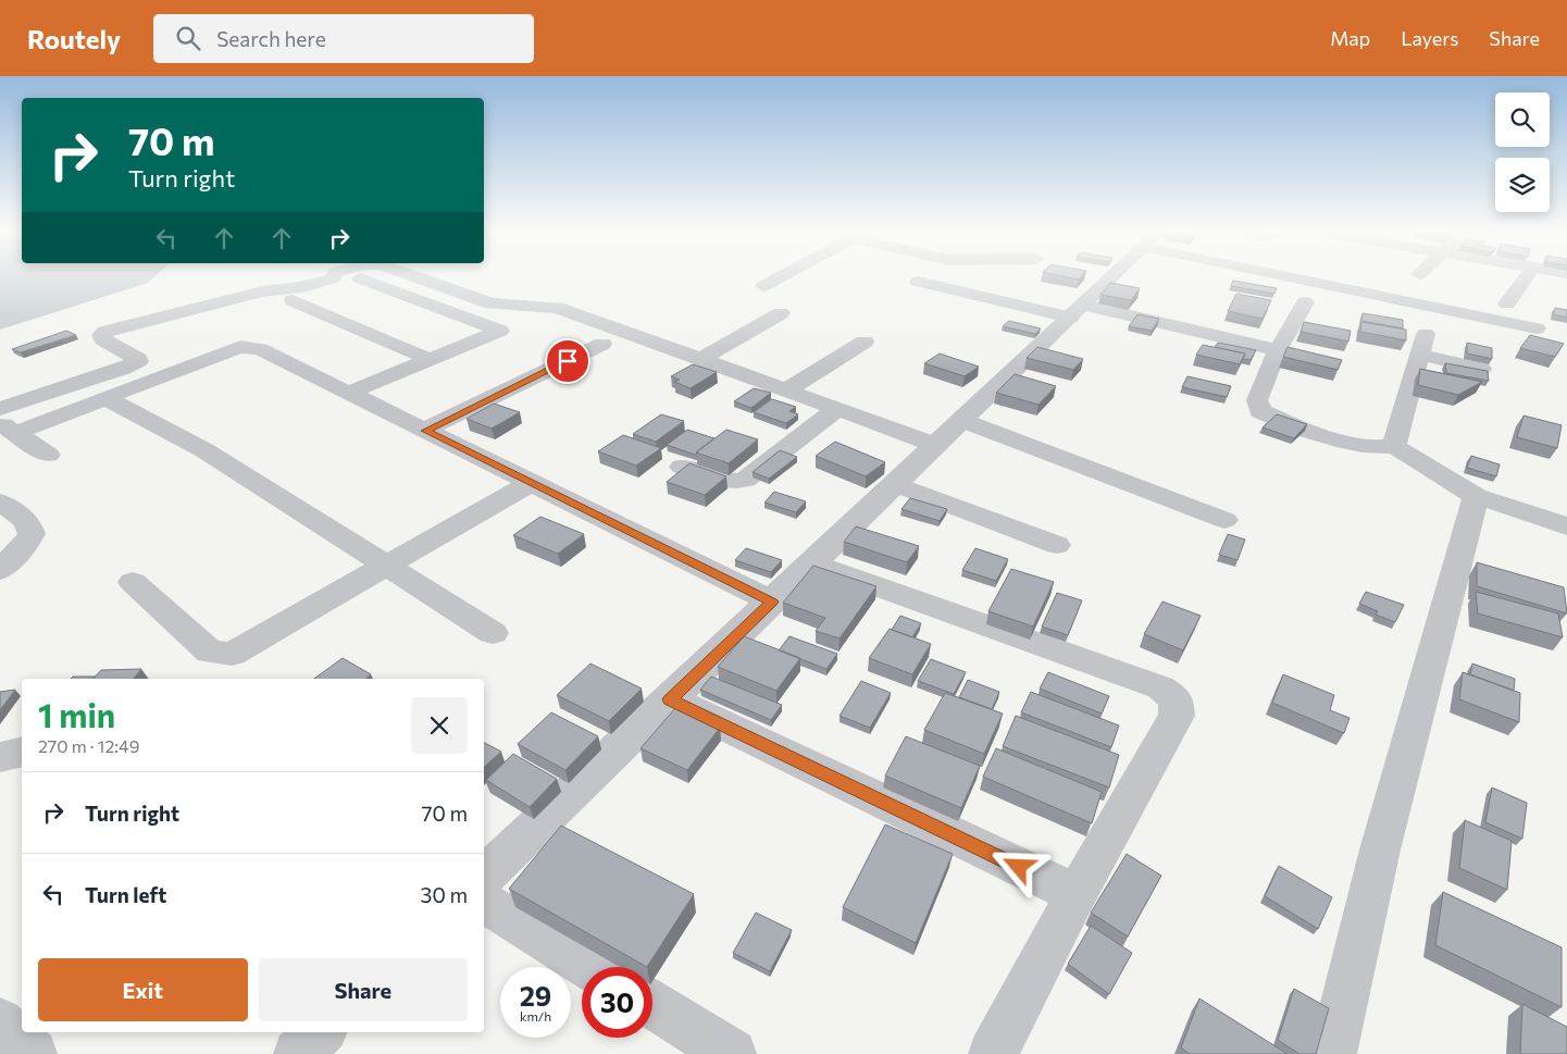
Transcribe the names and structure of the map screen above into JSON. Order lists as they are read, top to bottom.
{
  "page": {
    "header": "Routely",
    "search": "Search here",
    "nav": ["Map", "Layers", "Share"],
    "turn": ["70 m", "Turn right"],
    "heading": ["1 min", "270 m · 12:49"],
    "list": [
      {
        "name": "Turn right",
        "value": "70 m"
      },
      {
        "name": "Turn left",
        "value": "30 m"
      }
    ],
    "buttons": ["Exit", "Share"],
    "speed": "29 km/h",
    "limit": "30"
  }
}
